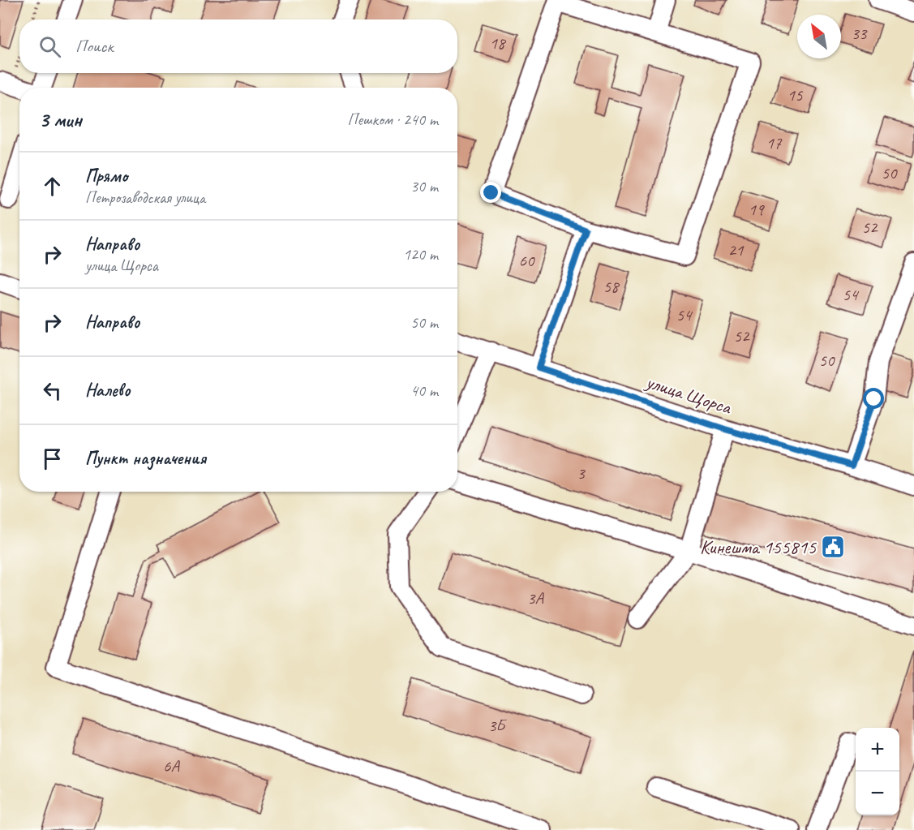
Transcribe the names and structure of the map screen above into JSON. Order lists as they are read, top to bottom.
{
  "streets": {
    "street": ["улица Щорса"]
  },
  "places": {
    "public building": ["Кинешма 155815"]
  },
  "house_numbers": [
    "33",
    "18",
    "15",
    "17",
    "50",
    "19",
    "52",
    "21",
    "60",
    "58",
    "54",
    "54",
    "52",
    "50",
    "3",
    "3А",
    "3Б",
    "6А"
  ],
  "north": "top left",
  "page": {
    "search": "Поиск",
    "heading": ["3 мин", "Пешком · 240 m"],
    "list": [
      ["Прямо", "Петрозаводская улица", "30 m"],
      ["Направо", "улица Щорса", "120 m"],
      ["Направо", "50 m"],
      ["Налево", "40 m"],
      "Пункт назначения"
    ],
    "map_buttons": ["+", "−"]
  }
}
